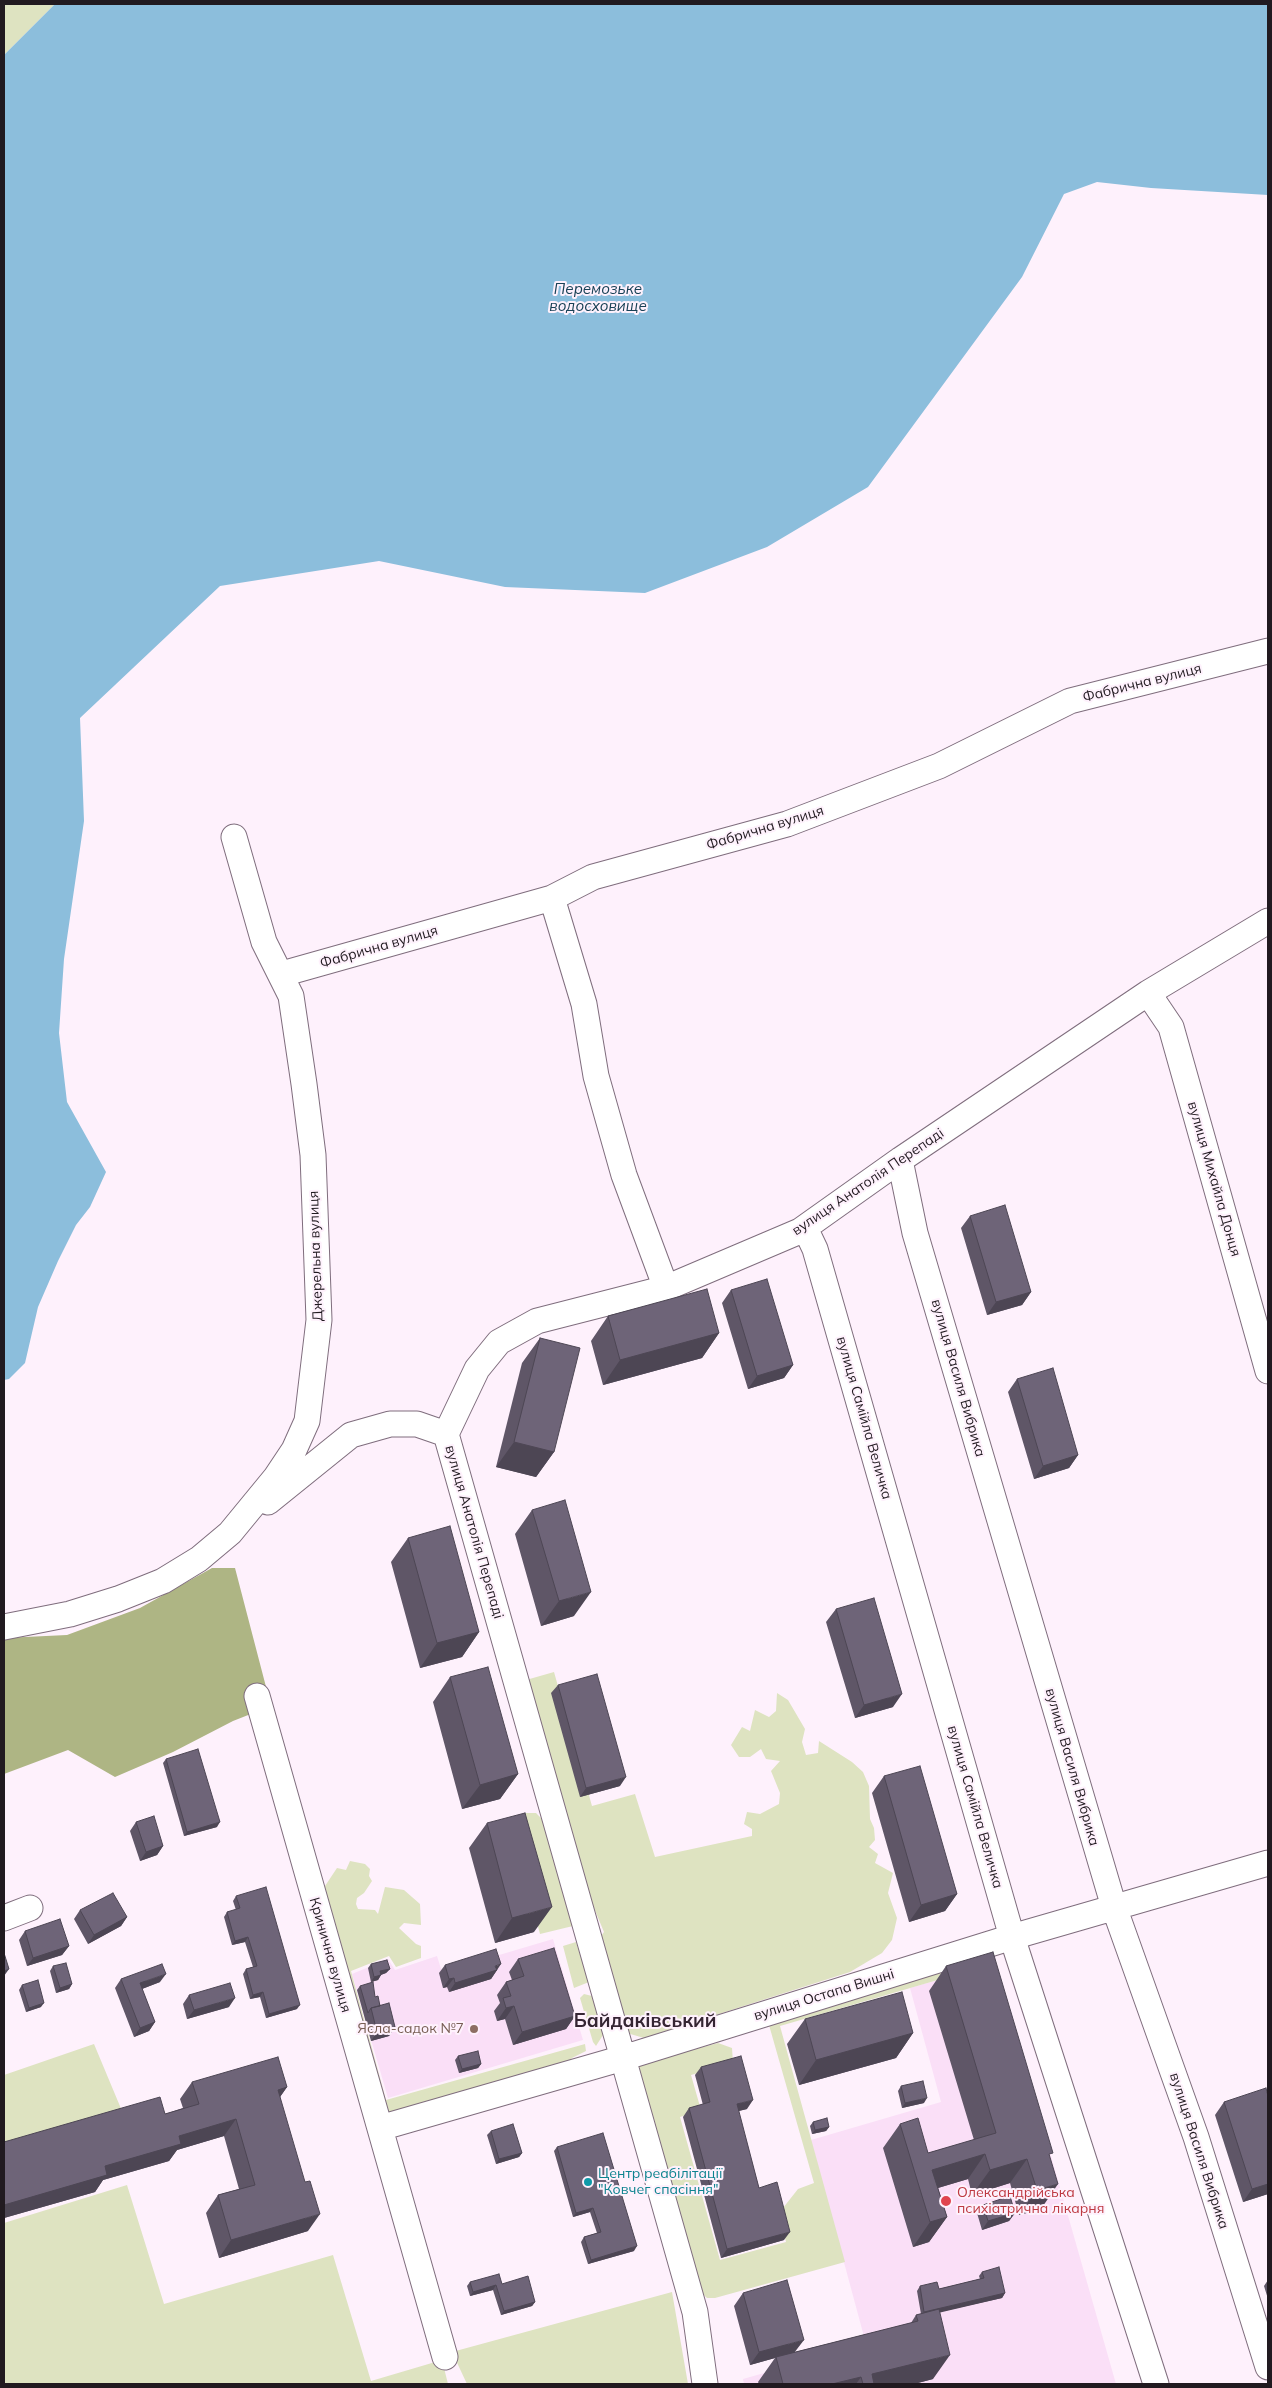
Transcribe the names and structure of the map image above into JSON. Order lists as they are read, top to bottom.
{
  "streets": {
    "street": [
      "Фабрична вулиця",
      "вулиця Михайла Донця",
      "вулиця Анатолія Перепаді",
      "Джерельна вулиця",
      "вулиця Василя Вибрика",
      "вулиця Самійла Величка",
      "Кринична вулиця",
      "вулиця Остапа Вишні"
    ]
  },
  "crossings": [
    ["Фабрична вулиця", "Джерельна вулиця"],
    ["вулиця Михайла Донця", "вулиця Анатолія Перепаді"],
    ["вулиця Анатолія Перепаді", "вулиця Василя Вибрика"],
    ["вулиця Анатолія Перепаді", "вулиця Самійла Величка"],
    ["вулиця Анатолія Перепаді", "вулиця Остапа Вишні"],
    ["вулиця Василя Вибрика", "вулиця Остапа Вишні"],
    ["вулиця Самійла Величка", "вулиця Остапа Вишні"],
    ["Кринична вулиця", "вулиця Остапа Вишні"]
  ],
  "districts": ["Байдаківський"],
  "water": ["Перемозьке водосховище"],
  "places": ["Ясла-садок №7", "Центр реабілітації \"Ковчег спасіння\"", "Олександрійська психіатрична лікарня"]
}
